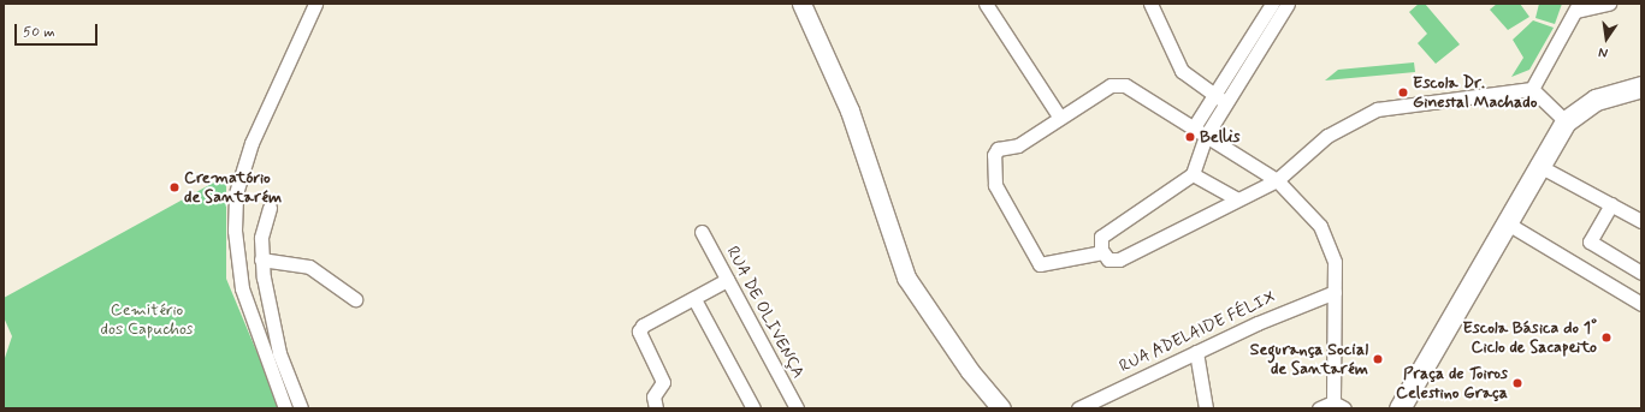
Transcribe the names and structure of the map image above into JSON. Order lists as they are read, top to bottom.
{
  "streets": {
    "street": ["RUA DE OLIVENÇA", "RUA ADELAIDE FÉLIX"]
  },
  "parks": ["Cemitério dos Capuchos"],
  "places": [
    "Escola Dr. Ginestal Machado",
    "Bellis",
    "Crematório de Santarém",
    "Escola Básica do 1° Ciclo de Sacapeito",
    "Segurança Social de Santarém",
    "Praça de Toiros Celestino Graça"
  ],
  "scale_bar": "50 m",
  "north": "bottom"
}
